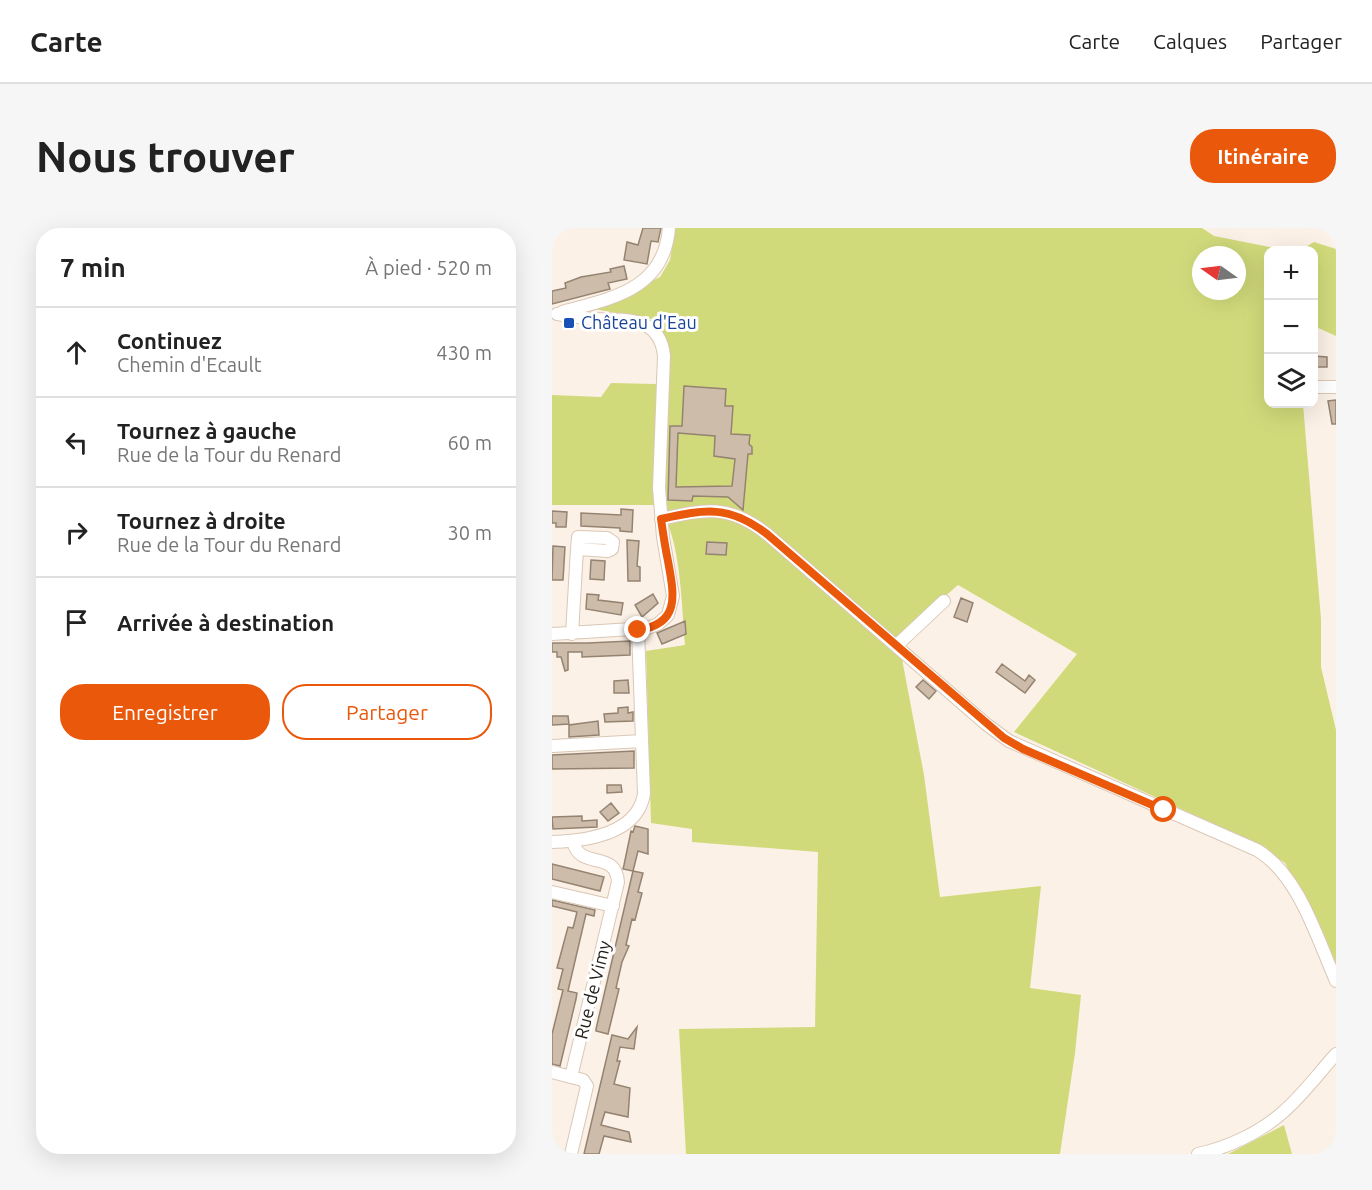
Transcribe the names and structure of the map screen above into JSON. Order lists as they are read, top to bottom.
{
  "streets": {
    "street": ["Rue de Vimy"]
  },
  "places": {
    "transit": ["Château d'Eau"]
  },
  "north": "left",
  "page": {
    "header": "Carte",
    "nav": ["Carte", "Calques", "Partager"],
    "buttons": [
      "Itinéraire",
      ["Enregistrer", "Partager"]
    ],
    "title": "Nous trouver",
    "heading": ["7 min", "À pied · 520 m"],
    "map_buttons": ["+", "−"],
    "list": [
      ["Continuez", "Chemin d'Ecault", "430 m"],
      ["Tournez à gauche", "Rue de la Tour du Renard", "60 m"],
      ["Tournez à droite", "Rue de la Tour du Renard", "30 m"],
      "Arrivée à destination"
    ]
  }
}
